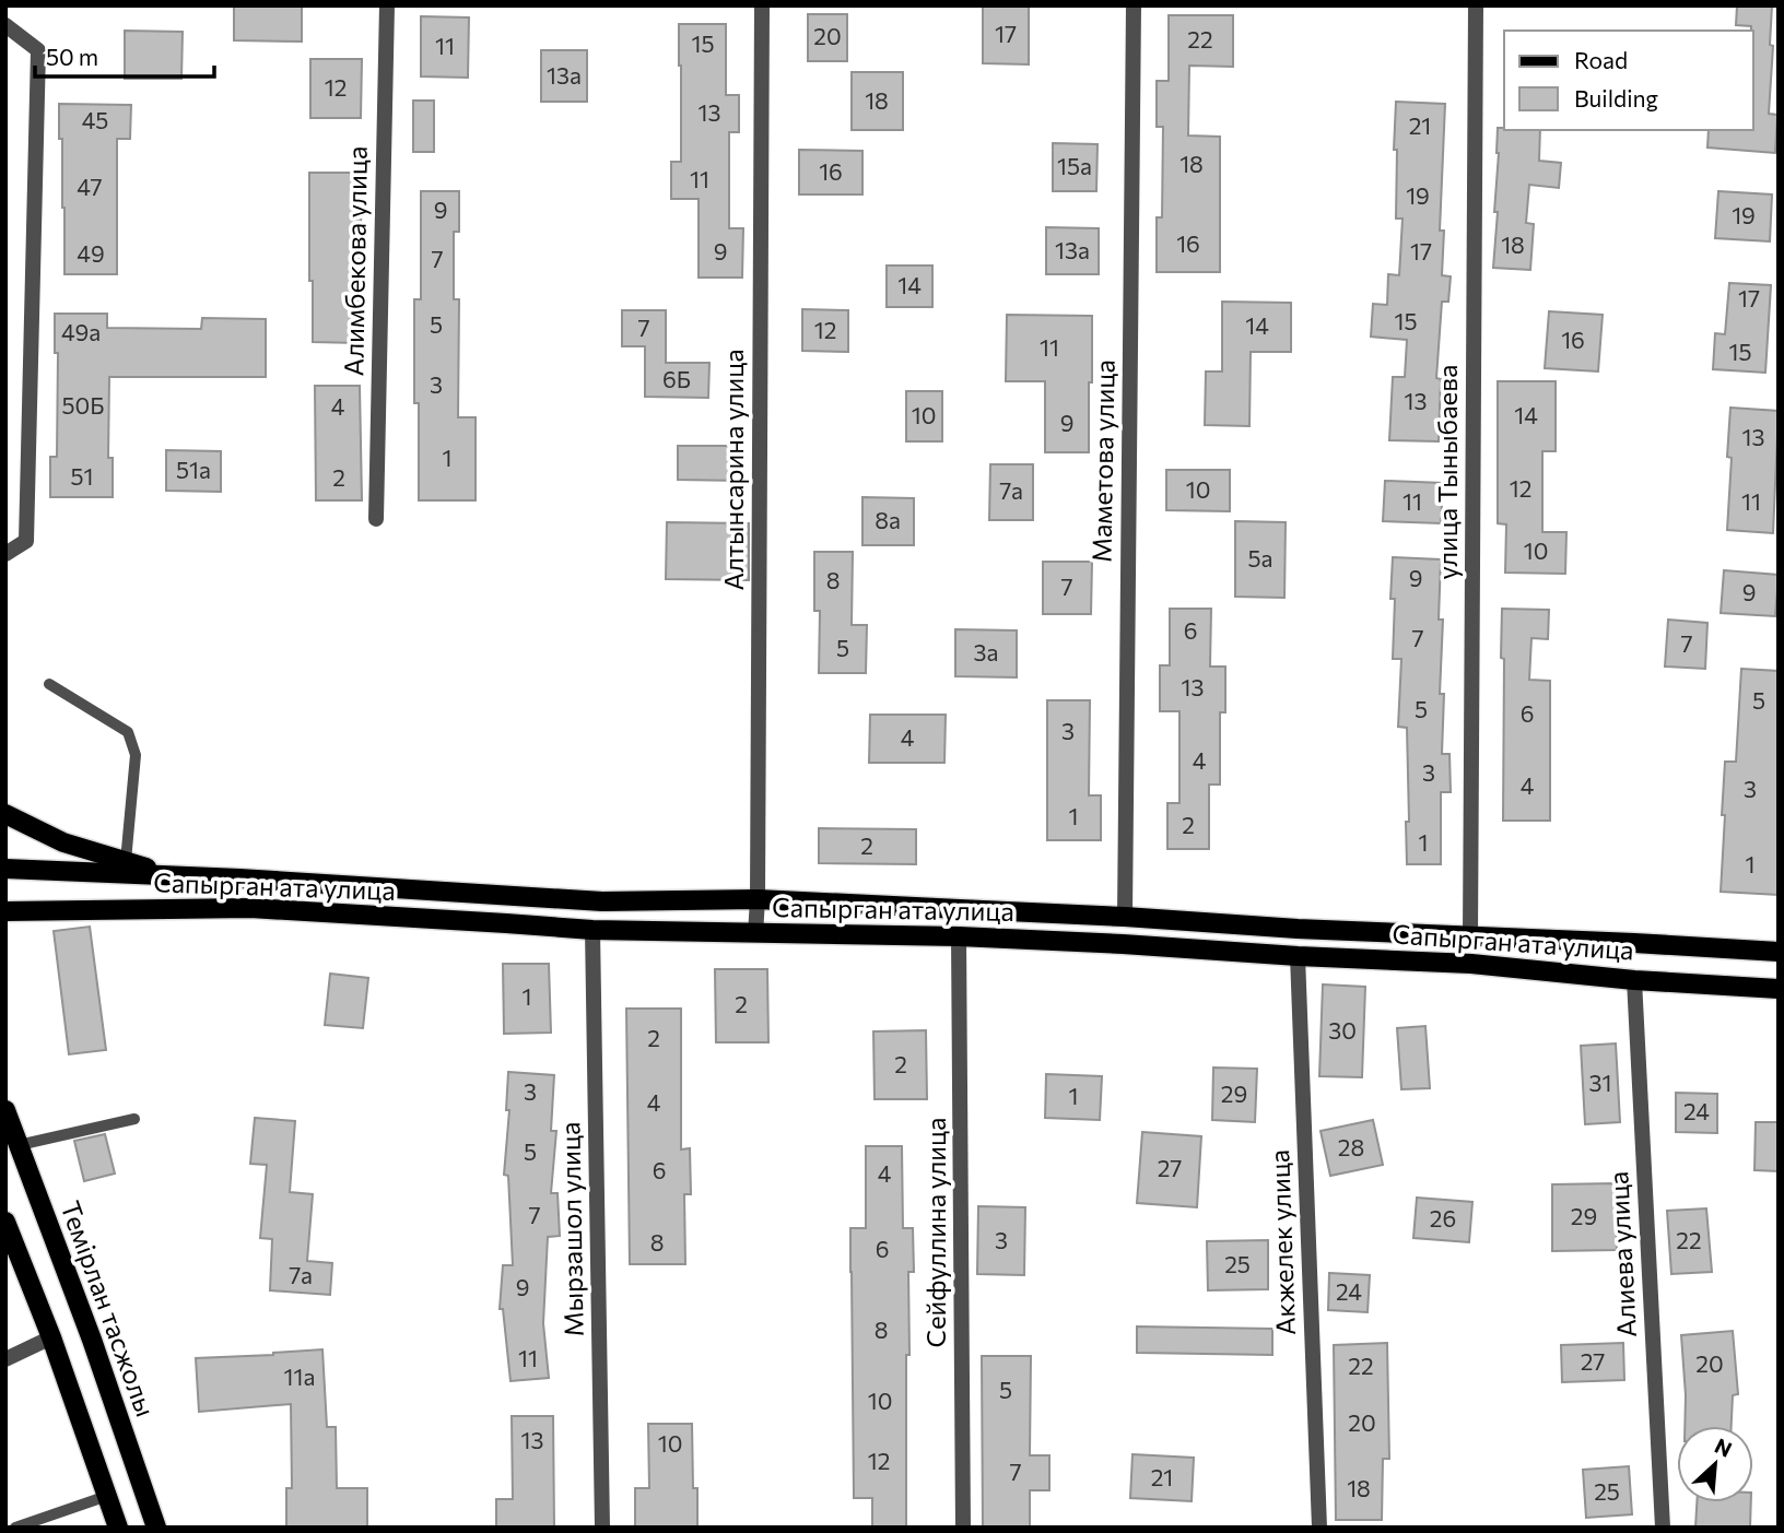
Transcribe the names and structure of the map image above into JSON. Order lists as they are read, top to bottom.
{
  "streets": {
    "main road": ["Сапырган ата улица", "Темірлан тасжолы"],
    "street": [
      "Алимбекова улица",
      "Маметова улица",
      "Алтынсарина улица",
      "улица Тыныбаева",
      "Мырзашол улица",
      "Сейфуллина улица",
      "Акжелек улица",
      "Алиева улица"
    ]
  },
  "crossings": [
    ["Маметова улица", "Сапырган ата улица"],
    ["Алтынсарина улица", "Сапырган ата улица"],
    ["улица Тыныбаева", "Сапырган ата улица"],
    ["Сапырган ата улица", "Мырзашол улица"],
    ["Сапырган ата улица", "Сейфуллина улица"],
    ["Сапырган ата улица", "Акжелек улица"],
    ["Сапырган ата улица", "Алиева улица"]
  ],
  "house_numbers": [
    "17",
    "20",
    "22",
    "15",
    "11",
    "13а",
    "12",
    "18",
    "13",
    "45",
    "21",
    "18",
    "15а",
    "16",
    "11",
    "47",
    "19",
    "9",
    "19",
    "16",
    "18",
    "13а",
    "9",
    "17",
    "49",
    "7",
    "14",
    "17",
    "15",
    "5",
    "14",
    "7",
    "12",
    "49а",
    "16",
    "11",
    "15",
    "6Б",
    "3",
    "13",
    "50Б",
    "4",
    "10",
    "14",
    "9",
    "13",
    "1",
    "51а",
    "51",
    "2",
    "12",
    "10",
    "7а",
    "11",
    "11",
    "8а",
    "10",
    "5а",
    "9",
    "8",
    "7",
    "9",
    "6",
    "7",
    "7",
    "5",
    "3а",
    "13",
    "5",
    "5",
    "6",
    "3",
    "4",
    "4",
    "3",
    "4",
    "3",
    "1",
    "2",
    "1",
    "2",
    "1",
    "1",
    "2",
    "30",
    "2",
    "2",
    "31",
    "3",
    "29",
    "1",
    "4",
    "24",
    "28",
    "5",
    "27",
    "6",
    "4",
    "7",
    "29",
    "26",
    "3",
    "22",
    "8",
    "6",
    "25",
    "7а",
    "9",
    "24",
    "8",
    "11",
    "27",
    "20",
    "22",
    "11а",
    "5",
    "10",
    "20",
    "13",
    "10",
    "12",
    "7",
    "21",
    "18",
    "25"
  ],
  "legend": ["Road", "Building"],
  "scale_bar": "50 m",
  "north": "top right"
}
